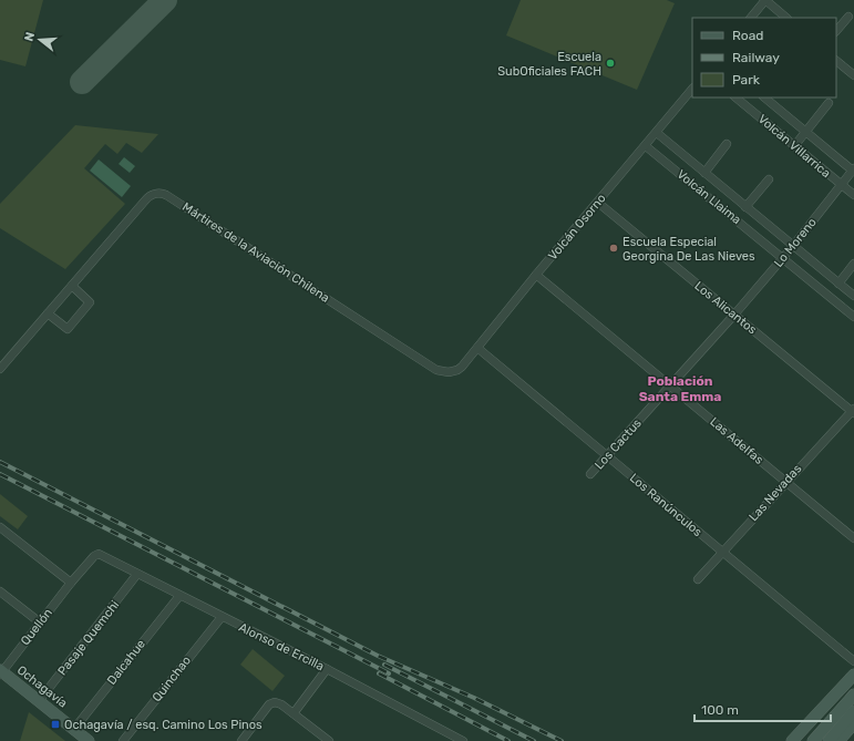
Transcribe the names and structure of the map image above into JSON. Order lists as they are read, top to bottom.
{
  "streets": {
    "main road": ["Ochagavía"],
    "street": [
      "Volcán Villarrica",
      "Volcán Llaima",
      "Volcán Osorno",
      "Lo Moreno",
      "Mártires de la Aviación Chilena",
      "Los Alicantos",
      "Las Adelfas",
      "Los Cactus",
      "Las Nevadas",
      "Los Ranúnculos",
      "Quellón",
      "Pasaje Quemchi",
      "Alonso de Ercilla",
      "Dalcahue",
      "Quinchao"
    ]
  },
  "crossings": [
    ["Volcán Villarrica", "Lo Moreno"],
    ["Volcán Llaima", "Volcán Osorno"],
    ["Volcán Llaima", "Lo Moreno"],
    ["Volcán Osorno", "Mártires de la Aviación Chilena"],
    ["Volcán Osorno", "Los Alicantos"],
    ["Volcán Osorno", "Las Adelfas"],
    ["Volcán Osorno", "Los Ranúnculos"],
    ["Lo Moreno", "Los Alicantos"],
    ["Lo Moreno", "Los Cactus"],
    ["Los Alicantos", "Los Cactus"],
    ["Los Alicantos", "Las Nevadas"],
    ["Las Adelfas", "Los Cactus"],
    ["Las Adelfas", "Las Nevadas"],
    ["Los Cactus", "Los Ranúnculos"],
    ["Las Nevadas", "Los Ranúnculos"],
    ["Quellón", "Alonso de Ercilla"],
    ["Quellón", "Ochagavía"],
    ["Pasaje Quemchi", "Alonso de Ercilla"],
    ["Pasaje Quemchi", "Ochagavía"],
    ["Alonso de Ercilla", "Dalcahue"],
    ["Alonso de Ercilla", "Quinchao"],
    ["Dalcahue", "Ochagavía"]
  ],
  "districts": ["Población Santa Emma"],
  "places": {
    "other": ["Escuela SubOficiales FACH", "Escuela Especial Georgina De Las Nieves"],
    "transit": ["Ochagavía / esq. Camino Los Pinos"]
  },
  "legend": ["Road", "Railway", "Park"],
  "scale_bar": "100 m",
  "north": "left"
}
